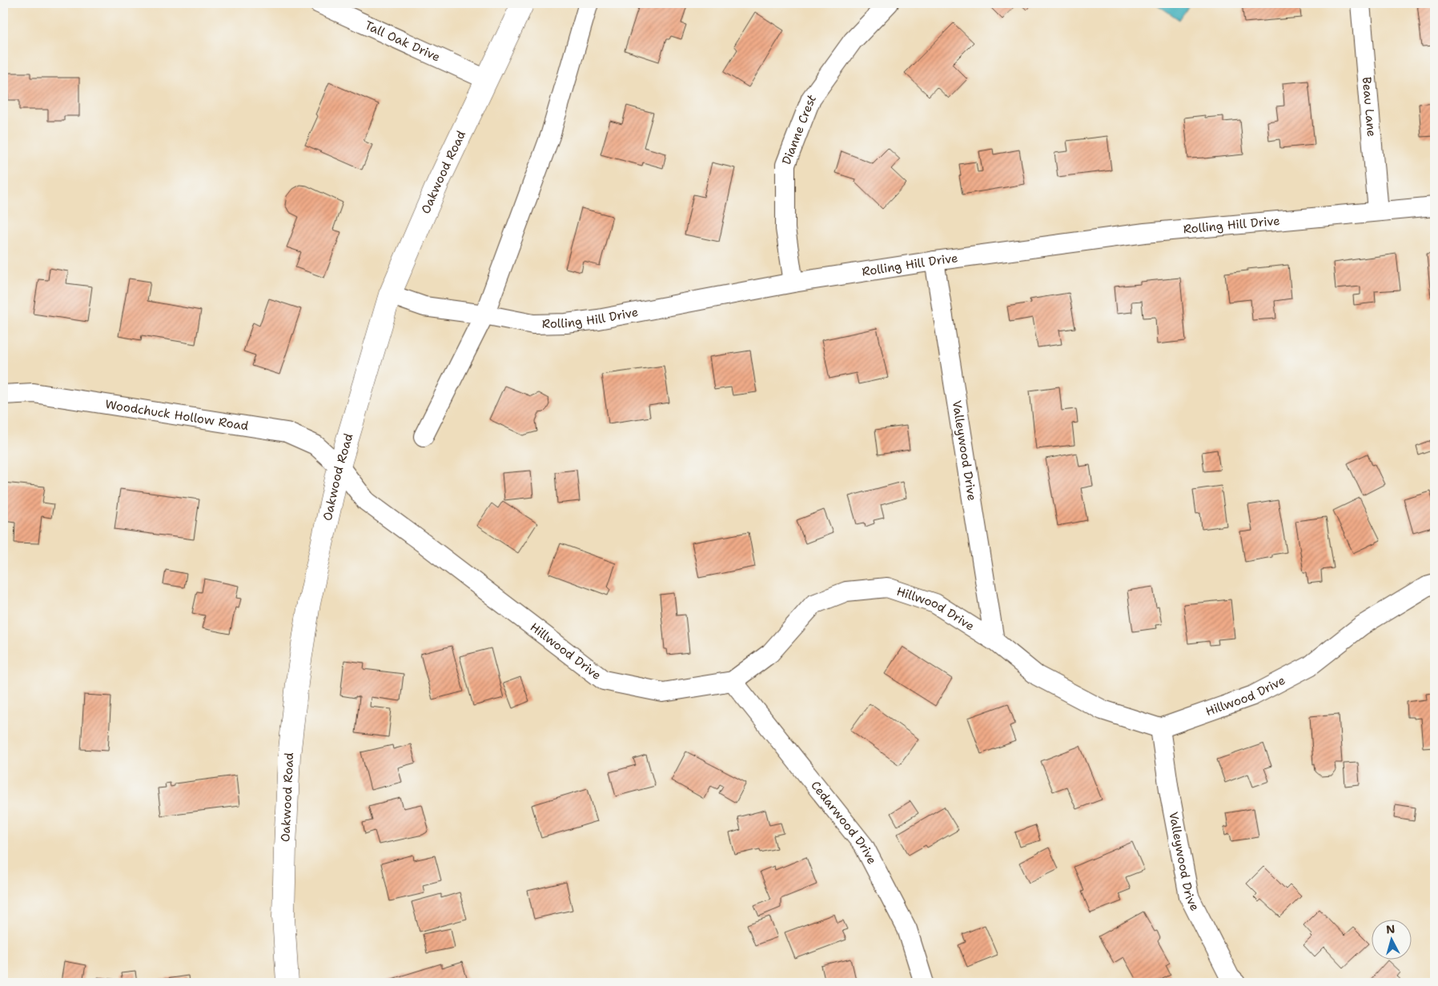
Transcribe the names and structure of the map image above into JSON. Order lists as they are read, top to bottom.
{
  "streets": {
    "main road": ["Oakwood Road"],
    "street": [
      "Tall Oak Drive",
      "Beau Lane",
      "Dianne Crest",
      "Rolling Hill Drive",
      "Woodchuck Hollow Road",
      "Valleywood Drive",
      "Hillwood Drive",
      "Cedarwood Drive"
    ]
  },
  "crossings": [
    ["Tall Oak Drive", "Oakwood Road"],
    ["Beau Lane", "Rolling Hill Drive"],
    ["Dianne Crest", "Rolling Hill Drive"],
    ["Oakwood Road", "Rolling Hill Drive"],
    ["Oakwood Road", "Woodchuck Hollow Road"],
    ["Oakwood Road", "Hillwood Drive"],
    ["Rolling Hill Drive", "Valleywood Drive"],
    ["Woodchuck Hollow Road", "Hillwood Drive"],
    ["Valleywood Drive", "Hillwood Drive"],
    ["Hillwood Drive", "Cedarwood Drive"]
  ],
  "north": "top"
}
